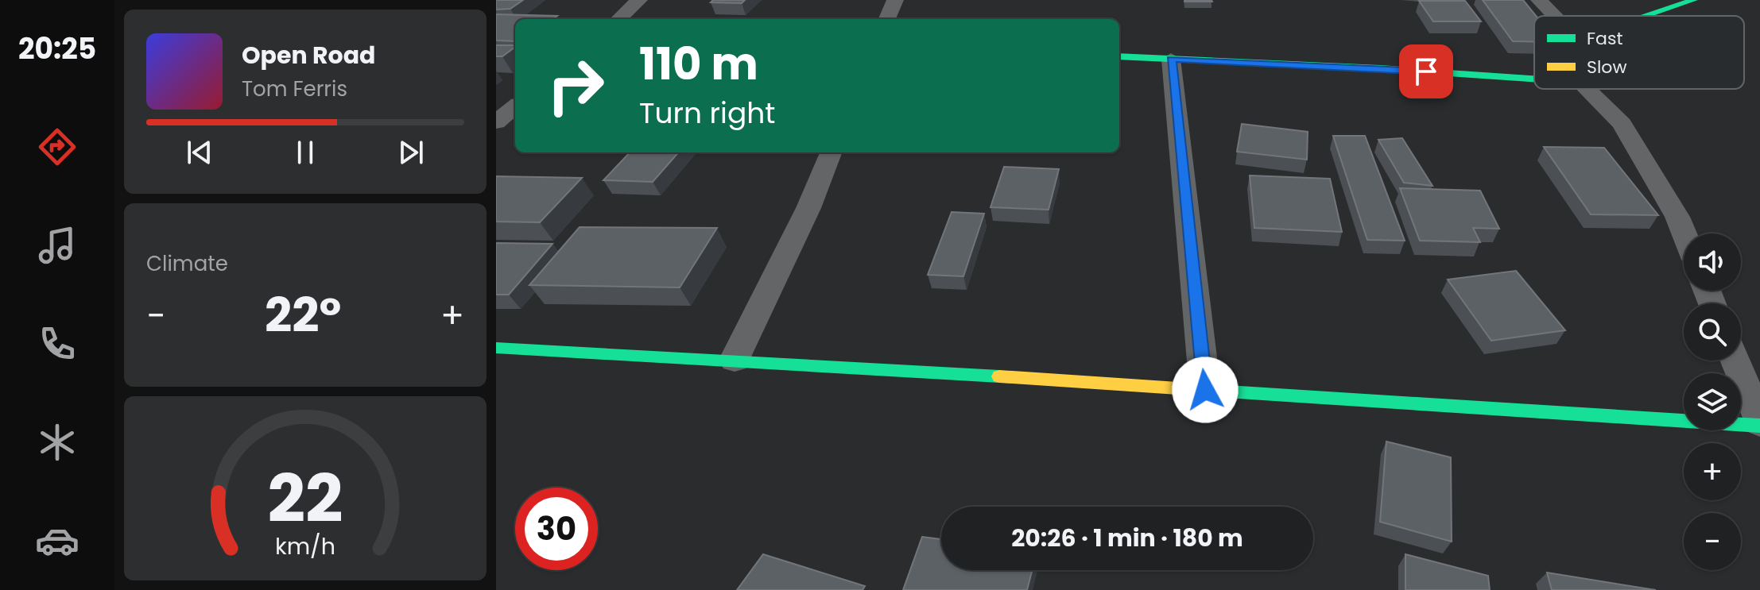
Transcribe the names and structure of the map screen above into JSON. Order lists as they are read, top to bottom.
{
  "legend": ["Fast", "Slow"],
  "page": {
    "tabs": "20:25",
    "turn": ["110 m", "Turn right"],
    "song": ["Open Road", "Tom Ferris"],
    "tile": "Climate",
    "map_buttons": ["+", "−"],
    "heat": ["−", "22°", "+"],
    "limit": "30",
    "trip": "20:26 · 1 min · 180 m",
    "gauge": ["22", "km/h"]
  }
}
